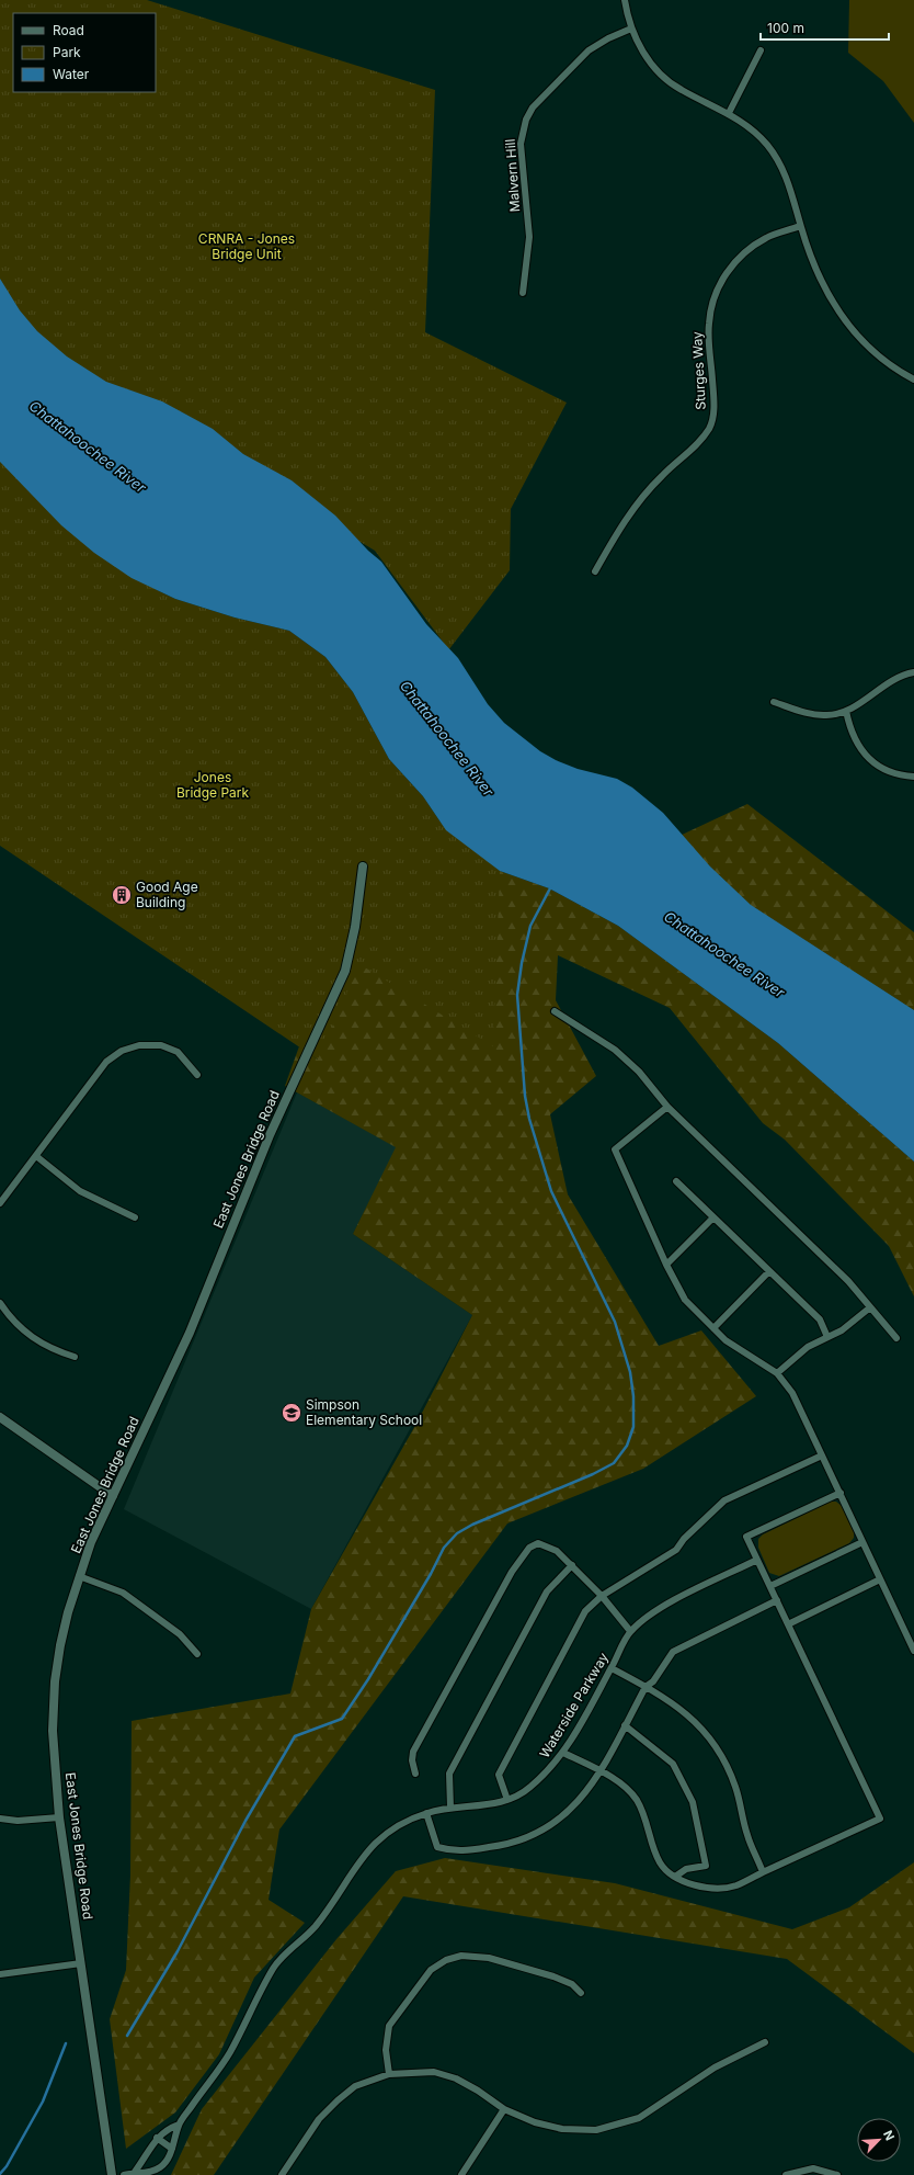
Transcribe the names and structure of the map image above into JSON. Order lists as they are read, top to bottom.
{
  "streets": {
    "street": [
      "Malvern Hill",
      "Sturges Way",
      "East Jones Bridge Road",
      "Waterside Parkway"
    ]
  },
  "water": ["Chattahoochee River"],
  "parks": ["CRNRA - Jones Bridge Unit", "Jones Bridge Park"],
  "places": {
    "building": ["Good Age Building"],
    "school or university": ["Simpson Elementary School"]
  },
  "legend": ["Road", "Park", "Water"],
  "scale_bar": "100 m",
  "north": "top right"
}
